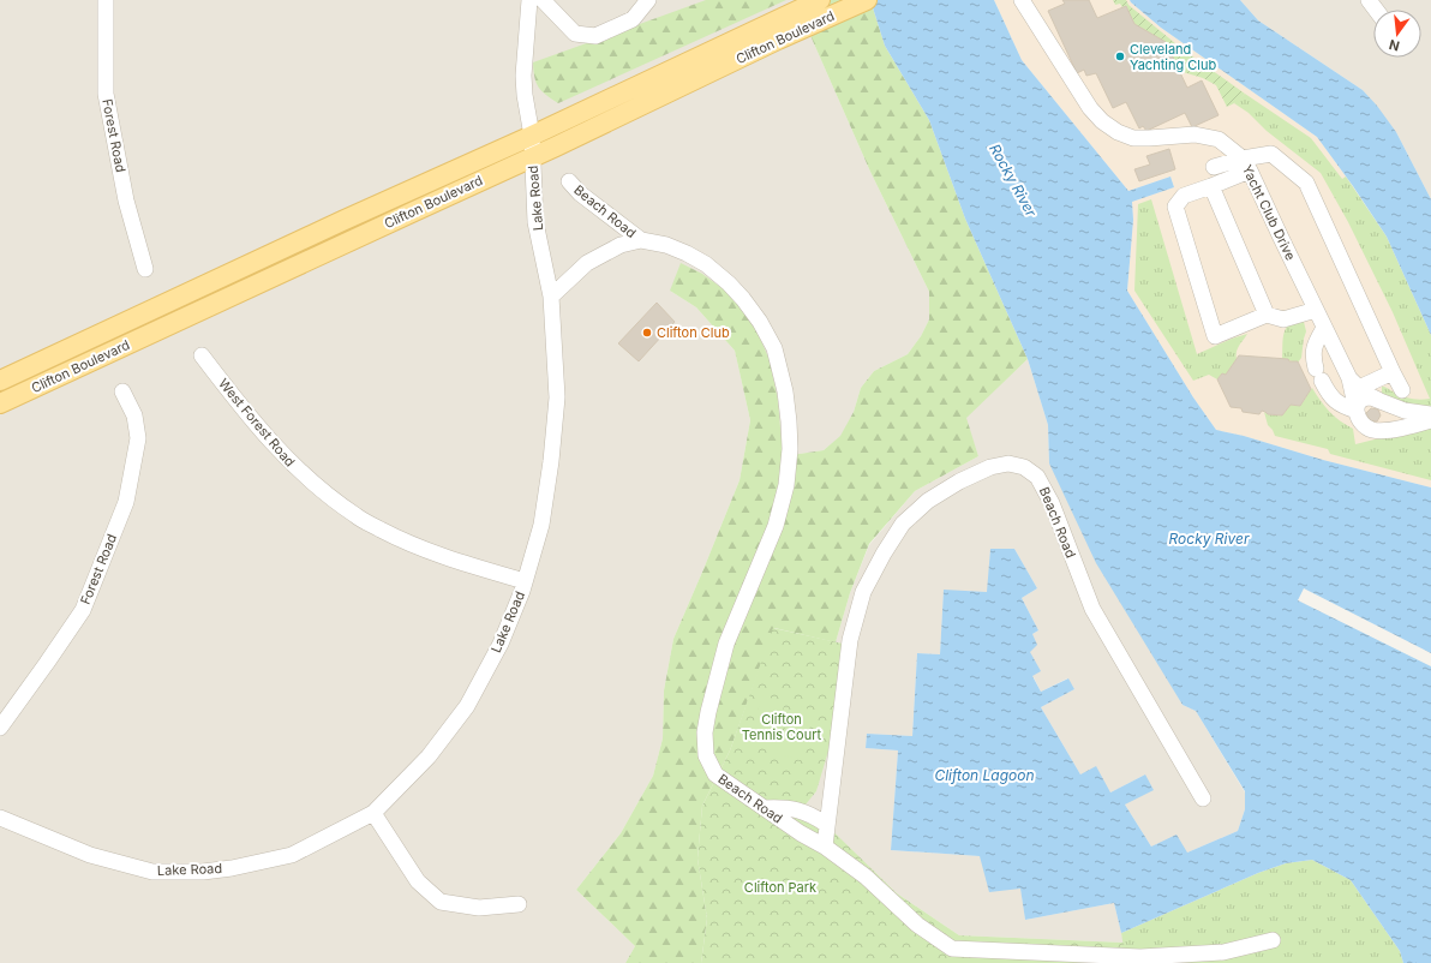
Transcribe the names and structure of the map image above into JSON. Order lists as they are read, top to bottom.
{
  "streets": {
    "main road": ["Clifton Boulevard"],
    "street": [
      "Forest Road",
      "Lake Road",
      "Beach Road",
      "Yacht Club Drive",
      "West Forest Road"
    ]
  },
  "crossings": [
    ["Clifton Boulevard", "Lake Road"],
    ["Lake Road", "Beach Road"],
    ["Lake Road", "West Forest Road"]
  ],
  "water": ["Rocky River", "Clifton Lagoon"],
  "parks": ["Clifton Tennis Court", "Clifton Park"],
  "places": ["Cleveland Yachting Club", "Clifton Club"],
  "north": "bottom"
}
